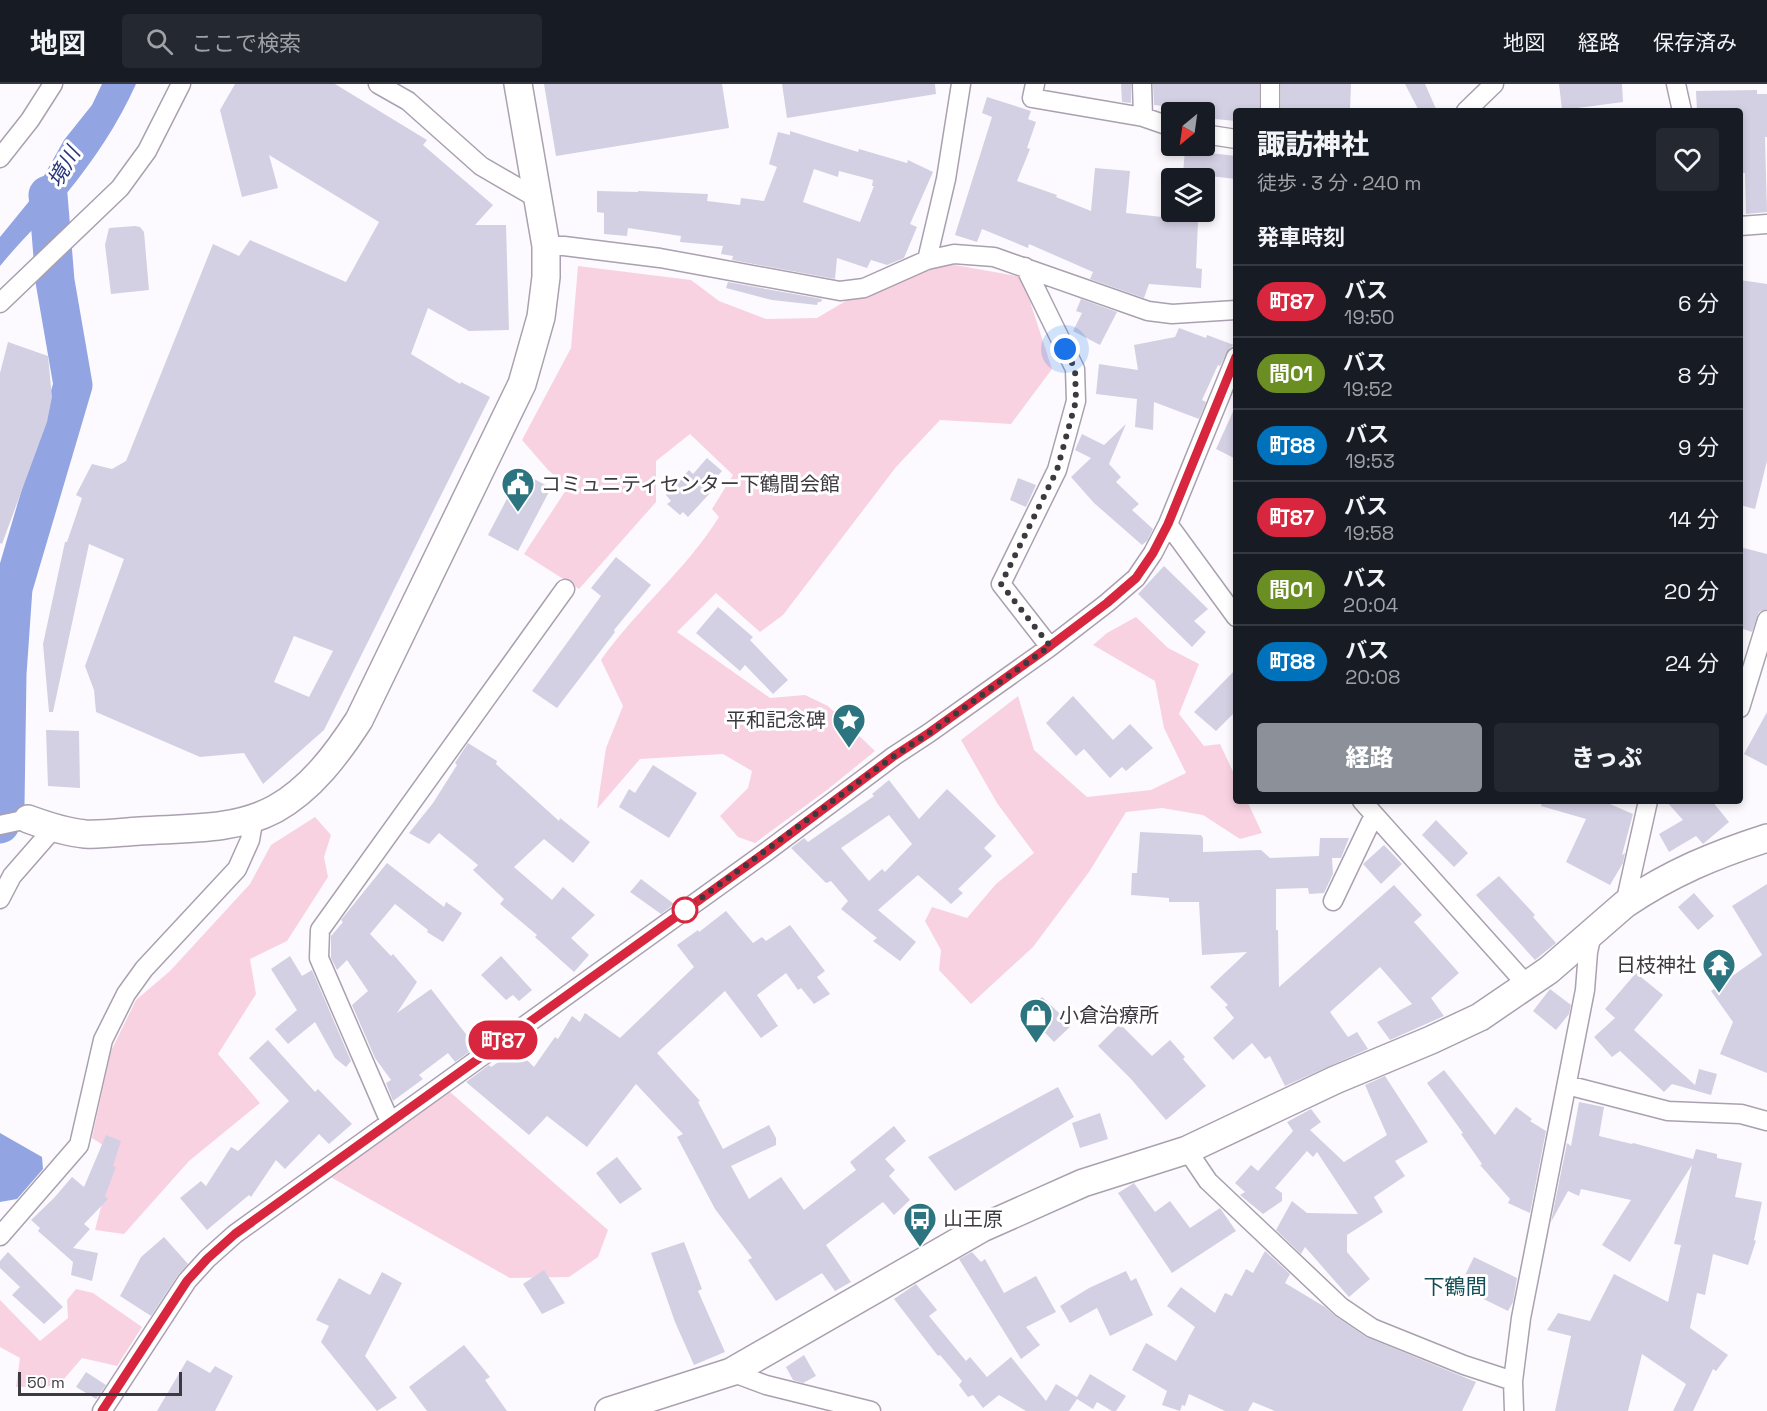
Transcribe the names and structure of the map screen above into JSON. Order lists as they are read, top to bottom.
{
  "districts": ["下鶴間"],
  "water": ["境川"],
  "places": {
    "public building": ["コミュニティセンター下鶴間会館"],
    "place": ["平和記念碑"],
    "temple": ["日枝神社"],
    "shop": ["小倉治療所"],
    "bus stop": ["山王原"]
  },
  "lines": ["bus line 町87"],
  "scale_bar": "50 m",
  "north": "bottom left",
  "page": {
    "header": "地図",
    "search": "ここで検索",
    "nav": ["地図", "経路", "保存済み"],
    "on_map": "町87",
    "heading": [
      ["諏訪神社", "徒歩 · 3 分 · 240 m"],
      "発車時刻"
    ],
    "list": [
      {
        "mark": "町87",
        "name": "バス",
        "note": "19:50",
        "value": "6 分"
      },
      {
        "mark": "間01",
        "name": "バス",
        "note": "19:52",
        "value": "8 分"
      },
      {
        "mark": "町88",
        "name": "バス",
        "note": "19:53",
        "value": "9 分"
      },
      {
        "mark": "町87",
        "name": "バス",
        "note": "19:58",
        "value": "14 分"
      },
      {
        "mark": "間01",
        "name": "バス",
        "note": "20:04",
        "value": "20 分"
      },
      {
        "mark": "町88",
        "name": "バス",
        "note": "20:08",
        "value": "24 分"
      }
    ],
    "buttons": ["経路", "きっぷ"],
    "scale": "50 m"
  }
}
